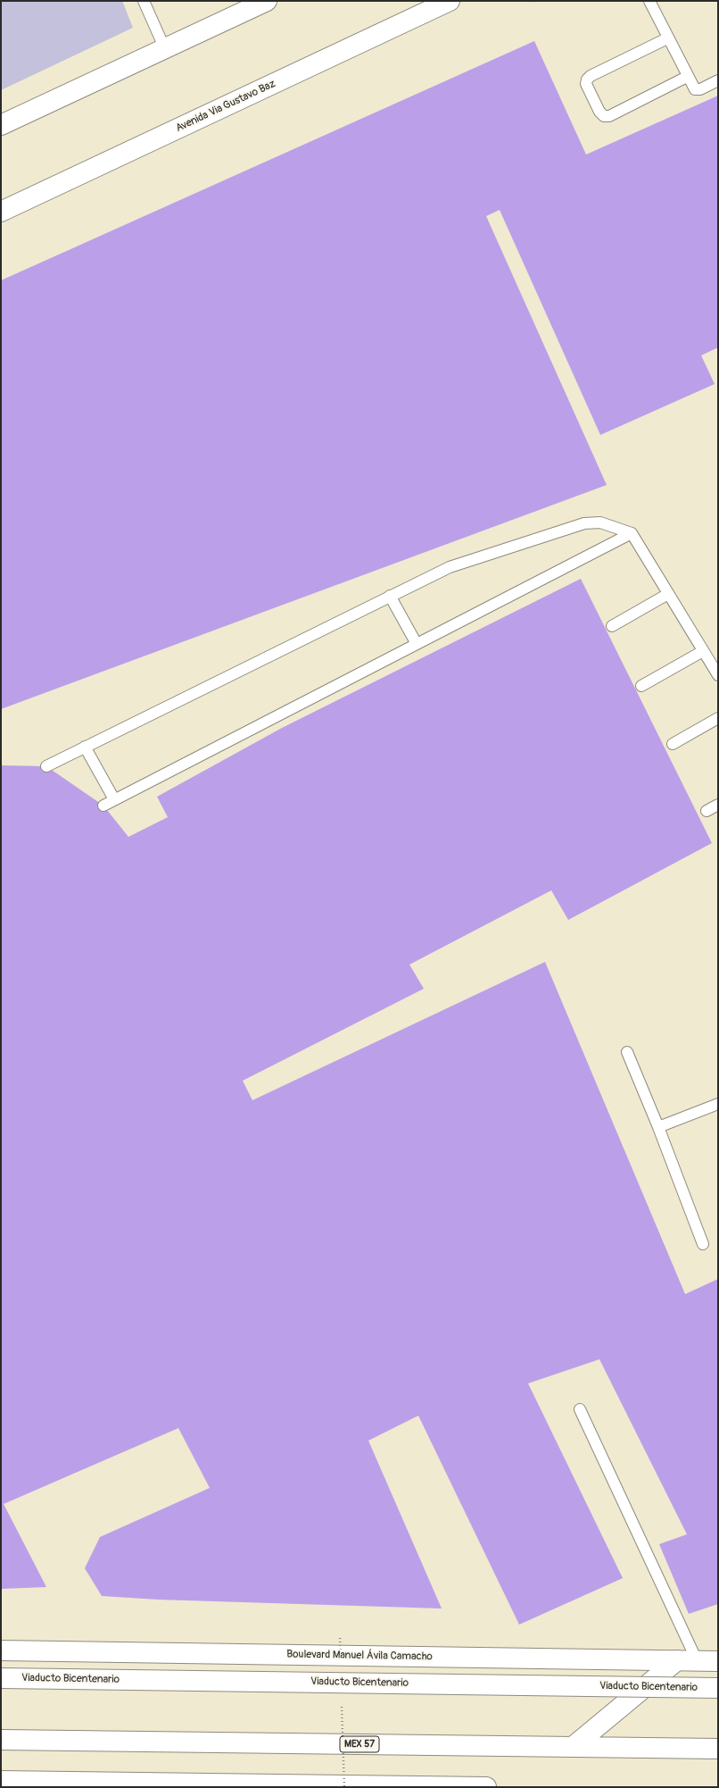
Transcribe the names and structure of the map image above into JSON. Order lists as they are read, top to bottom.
{
  "streets": {
    "main road": [
      "Avenida Via Gustavo Baz",
      "Boulevard Manuel Ávila Camacho",
      "Viaducto Bicentenario",
      "MEX 57"
    ]
  }
}
